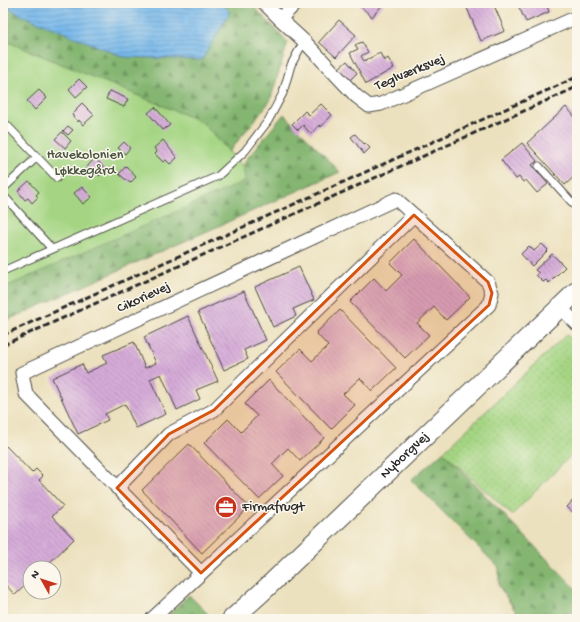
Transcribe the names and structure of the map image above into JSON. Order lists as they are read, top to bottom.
{
  "streets": {
    "main road": ["Nyborgvej"],
    "street": ["Teglværksvej", "Cikorievej"]
  },
  "parks": ["Havekolonien Løkkegård"],
  "places": {
    "office": ["Firmafrugt"]
  },
  "north": "top left"
}
